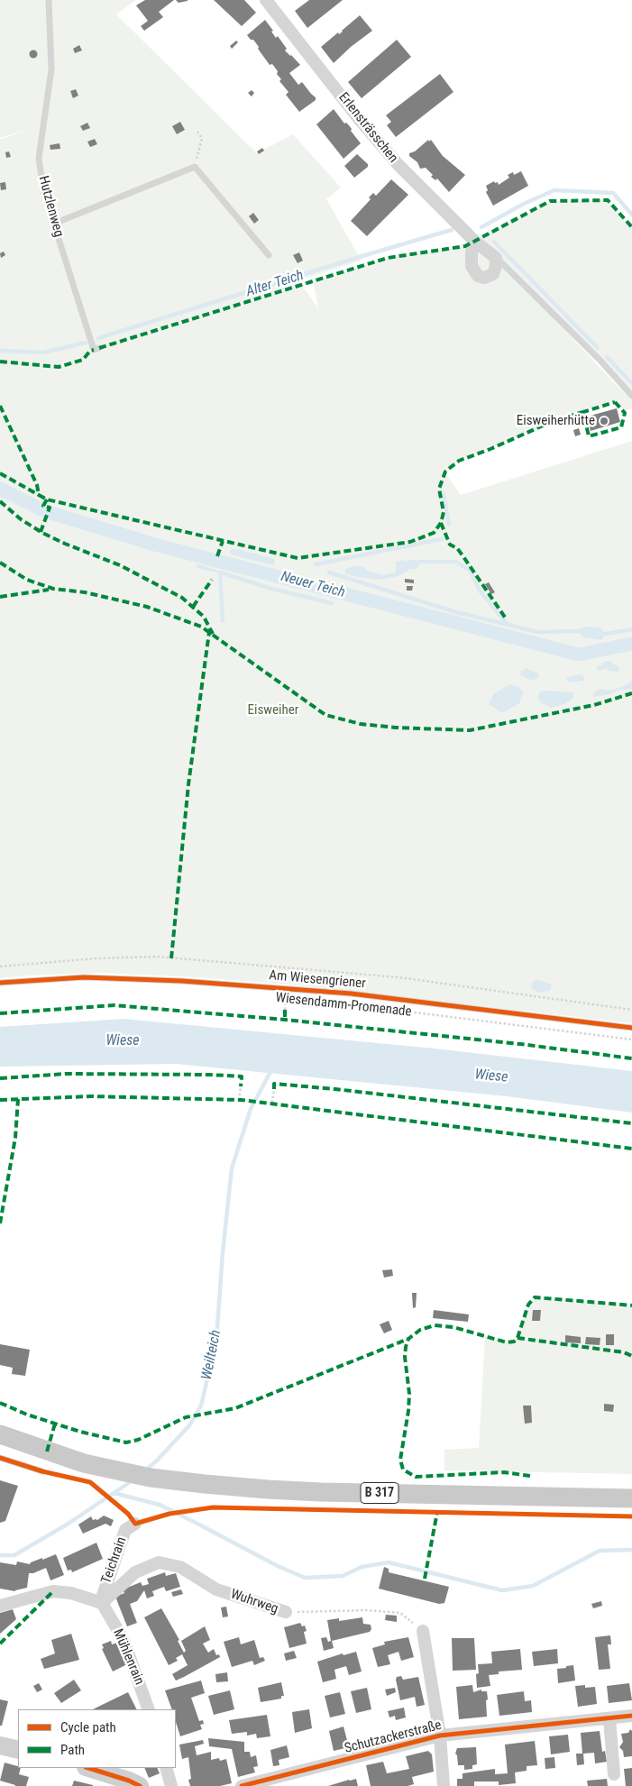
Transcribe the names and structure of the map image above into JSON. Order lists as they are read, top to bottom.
{
  "streets": {
    "main road": ["B 317"],
    "street": [
      "Erlensträsschen",
      "Teichrain",
      "Wuhrweg",
      "Mühlenrain",
      "Schutzackerstraße"
    ],
    "lane": ["Hutzlenweg", "Am Wiesengriener"],
    "cycle path": ["Wiesendamm-Promenade"]
  },
  "crossings": [
    ["Teichrain", "Wuhrweg"],
    ["Teichrain", "Mühlenrain"],
    ["Wuhrweg", "Mühlenrain"]
  ],
  "water": [
    "Alter Teich",
    "Neuer Teich",
    "Wiese",
    "Weilteich"
  ],
  "parks": ["Eisweiher"],
  "places": ["Eisweiherhütte"],
  "legend": ["Cycle path", "Path"]
}
